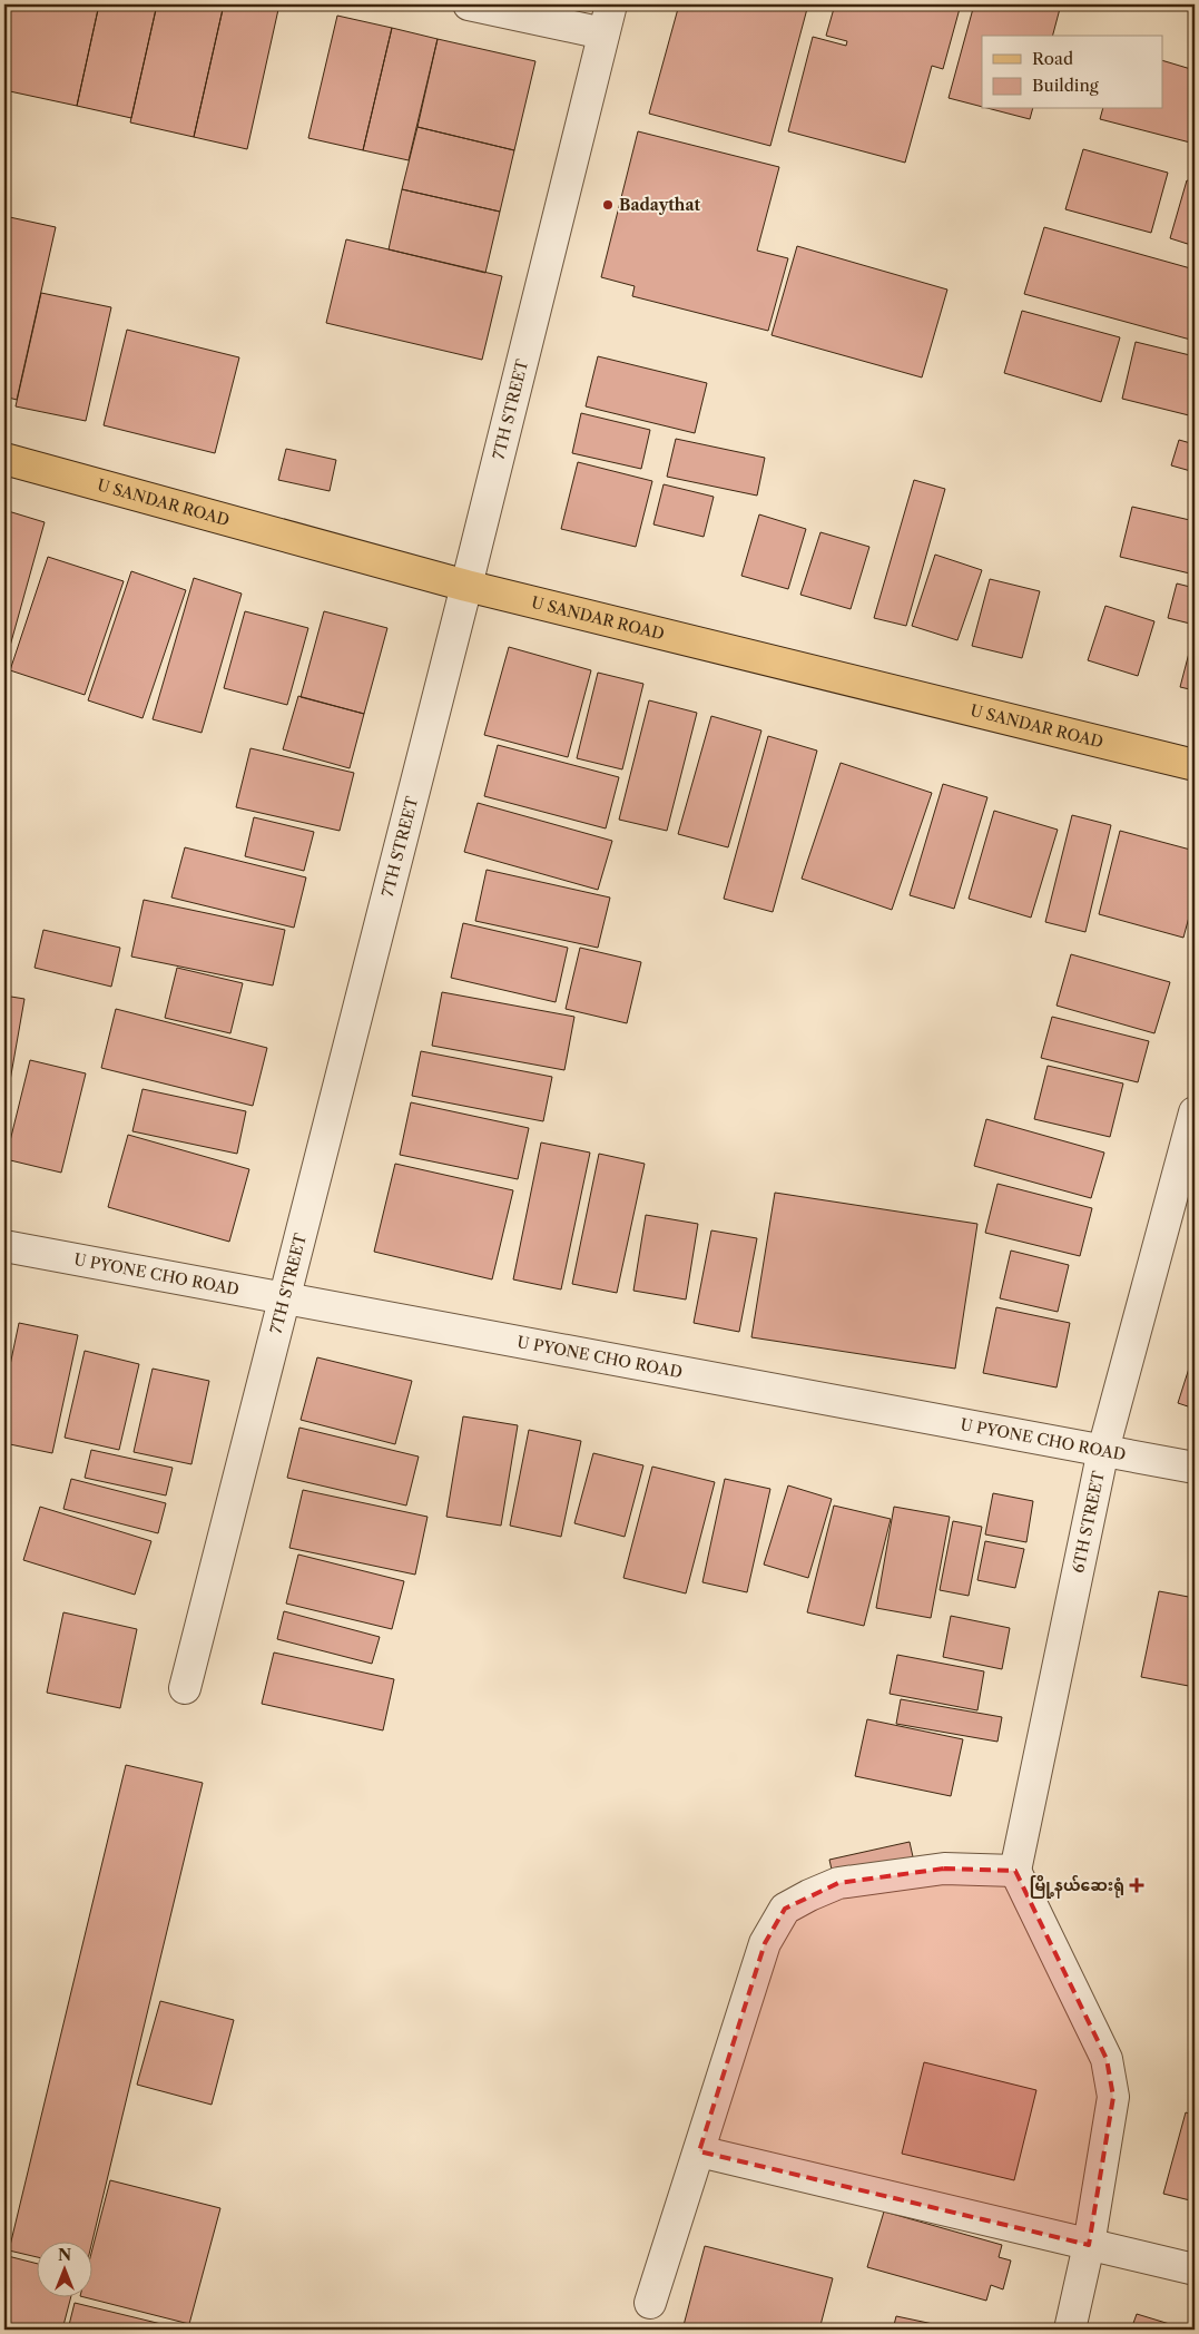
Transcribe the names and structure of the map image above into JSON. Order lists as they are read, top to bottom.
{
  "streets": {
    "main road": ["U SANDAR ROAD"],
    "street": ["7TH STREET", "U PYONE CHO ROAD", "6TH STREET"]
  },
  "crossings": [
    ["7TH STREET", "U SANDAR ROAD"],
    ["7TH STREET", "U PYONE CHO ROAD"],
    ["U PYONE CHO ROAD", "6TH STREET"]
  ],
  "places": {
    "other": ["Badaythat"],
    "health": ["မြို့နယ်ဆေးရုံ"]
  },
  "legend": ["Road", "Building"],
  "north": "top"
}
